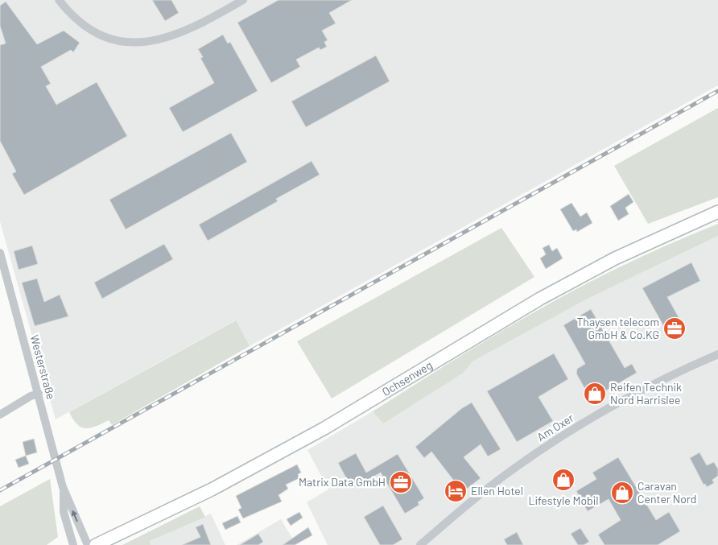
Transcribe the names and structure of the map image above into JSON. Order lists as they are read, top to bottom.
{
  "streets": {
    "main road": ["Ochsenweg"],
    "street": ["Westerstraße", "Am Oxer"]
  },
  "places": {
    "office": ["Thaysen telecom GmbH & Co.KG", "Matrix Data GmbH"],
    "shop": ["Reifen Technik Nord Harrislee", "Lifestyle Mobil", "Caravan Center Nord"],
    "hotel": ["Ellen Hotel"]
  }
}
